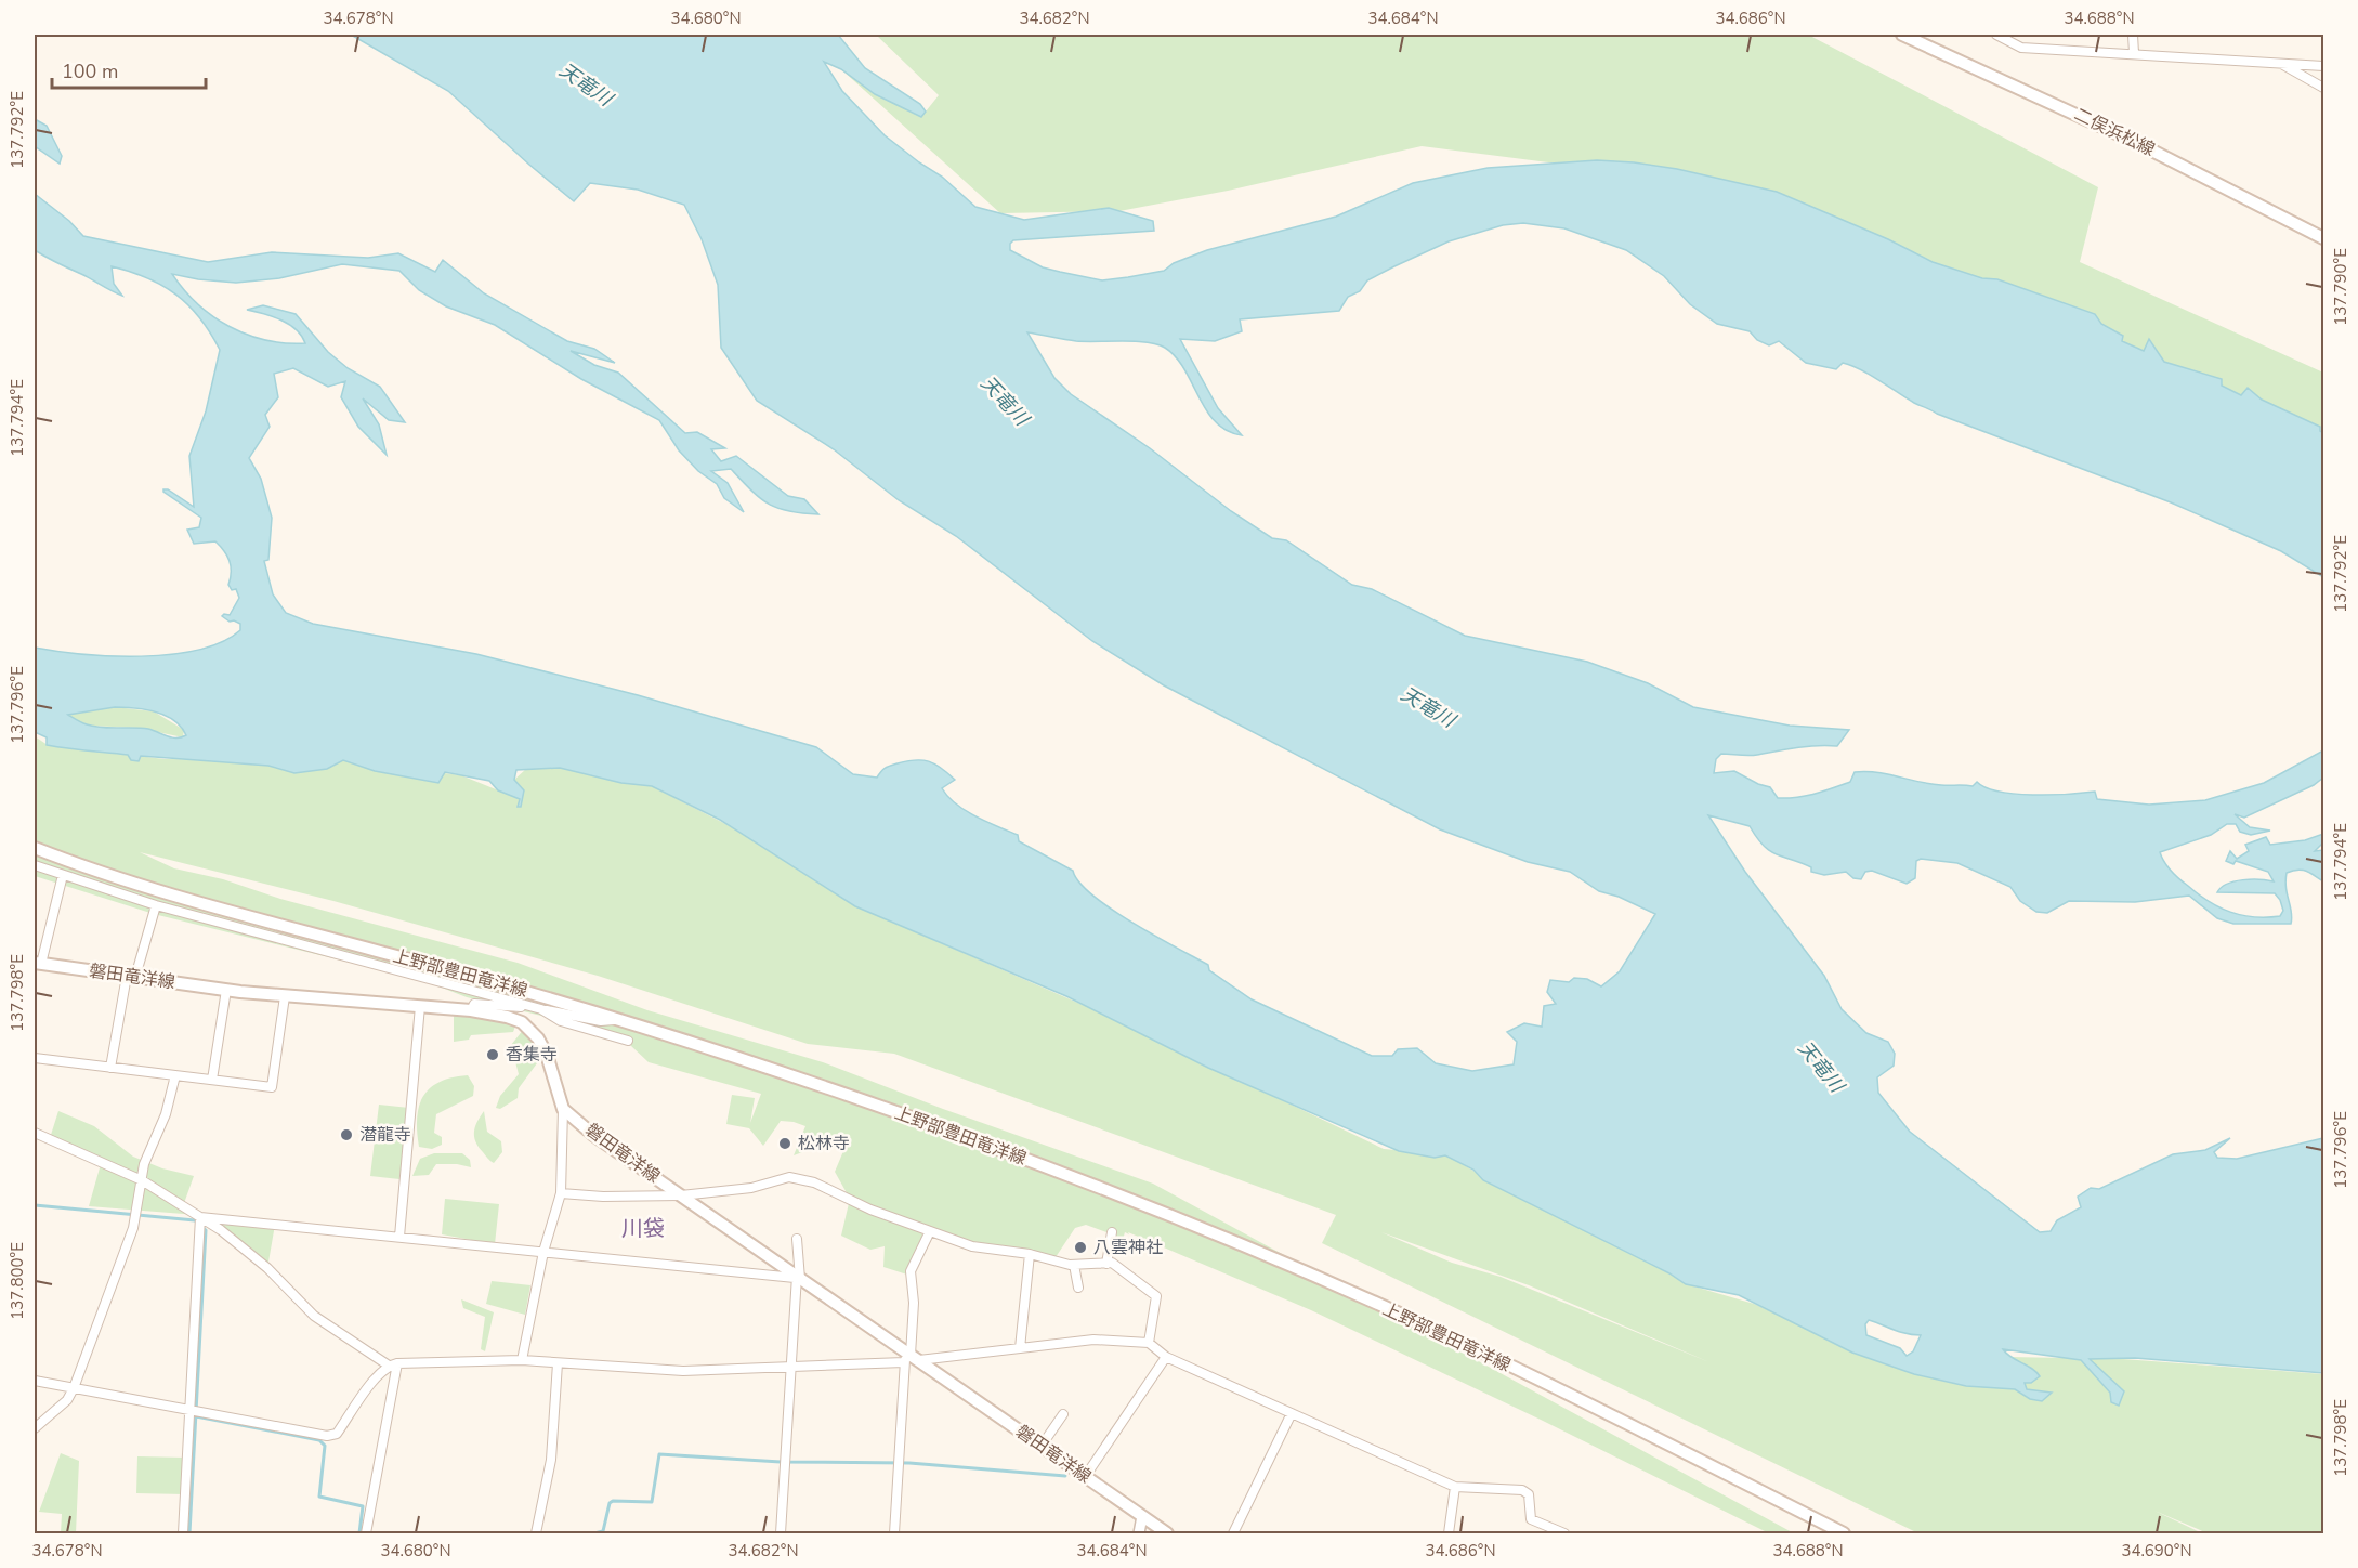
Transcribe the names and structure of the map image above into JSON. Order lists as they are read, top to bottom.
{
  "streets": {
    "main road": ["二俣浜松線", "上野部豊田竜洋線", "磐田竜洋線"]
  },
  "districts": ["川袋"],
  "water": ["天竜川"],
  "places": [
    "香集寺",
    "潜龍寺",
    "松林寺",
    "八雲神社"
  ],
  "scale_bar": "100 m",
  "coordinates": [
    "34.678°N",
    "34.680°N",
    "34.682°N",
    "34.684°N",
    "34.686°N",
    "34.688°N",
    "137.792°E",
    "137.790°E",
    "137.794°E",
    "137.796°E",
    "137.798°E",
    "137.800°E",
    "34.690°N"
  ]
}
